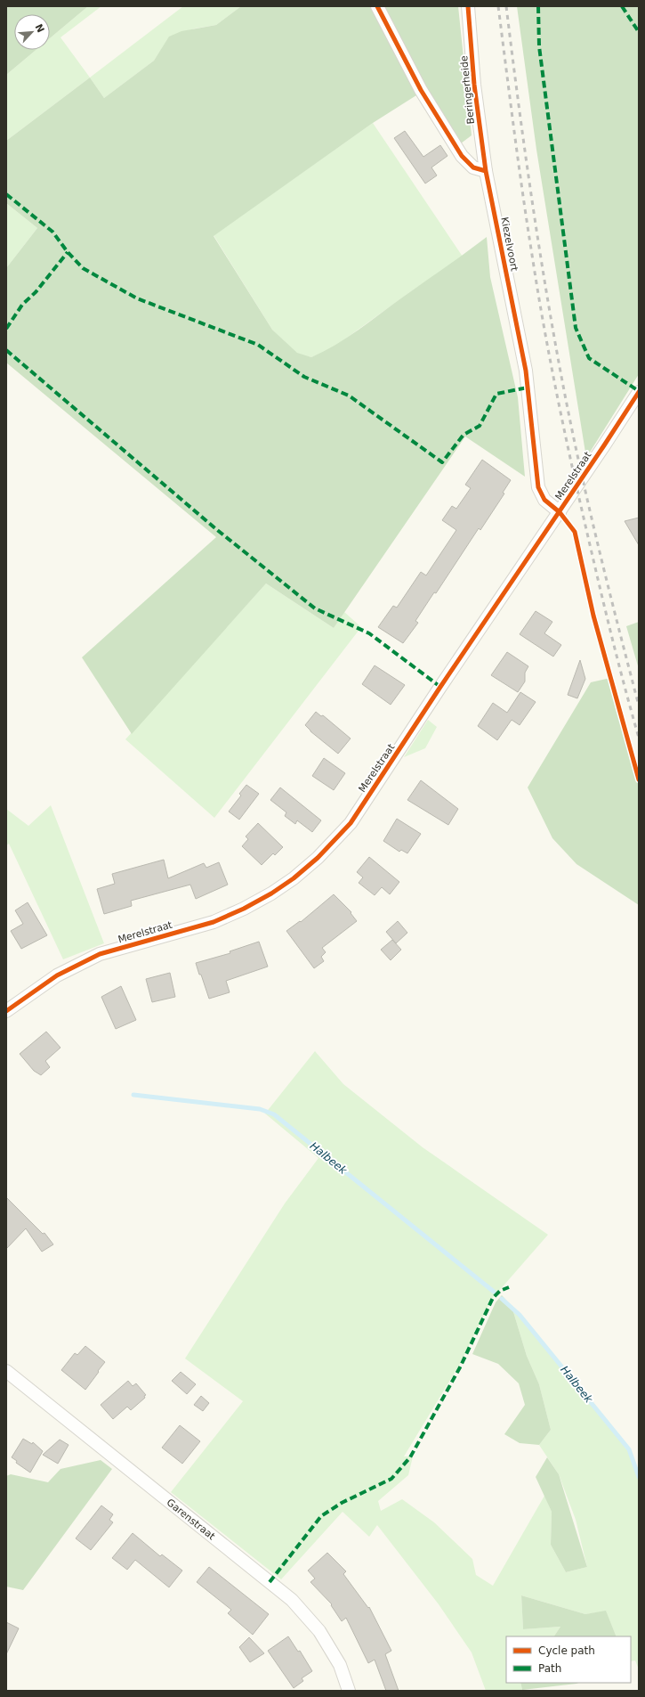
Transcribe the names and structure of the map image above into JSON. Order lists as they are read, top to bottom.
{
  "streets": {
    "street": [
      "Beringerheide",
      "Kiezelvoort",
      "Merelstraat",
      "Garenstraat"
    ]
  },
  "crossings": [
    ["Beringerheide", "Kiezelvoort"],
    ["Kiezelvoort", "Merelstraat"]
  ],
  "water": ["Halbeek"],
  "legend": ["Cycle path", "Path"],
  "north": "top right"
}
